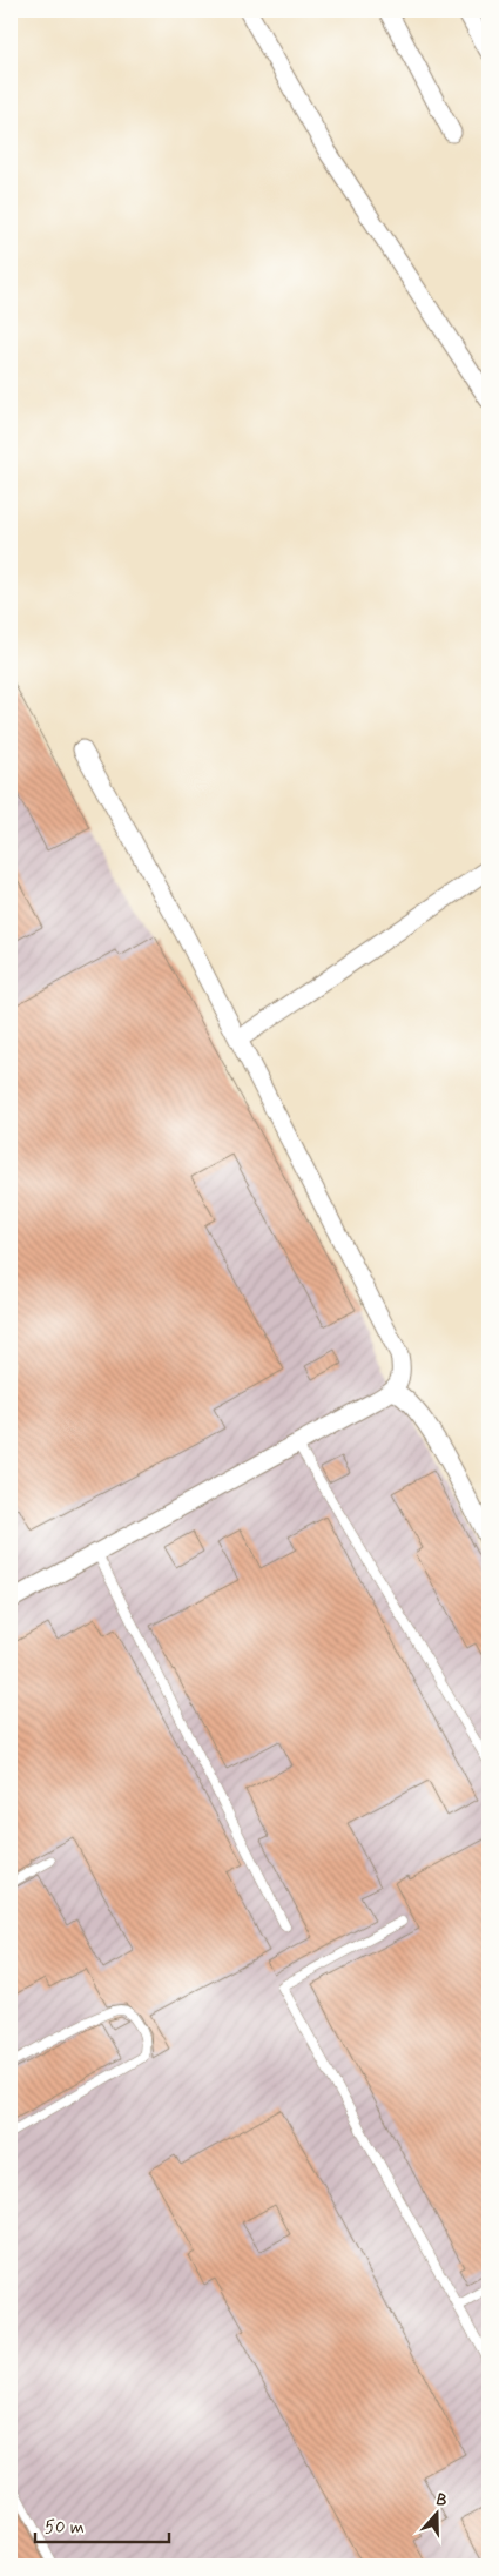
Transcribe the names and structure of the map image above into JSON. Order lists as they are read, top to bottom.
{
  "scale_bar": "50 m",
  "north": "top"
}
